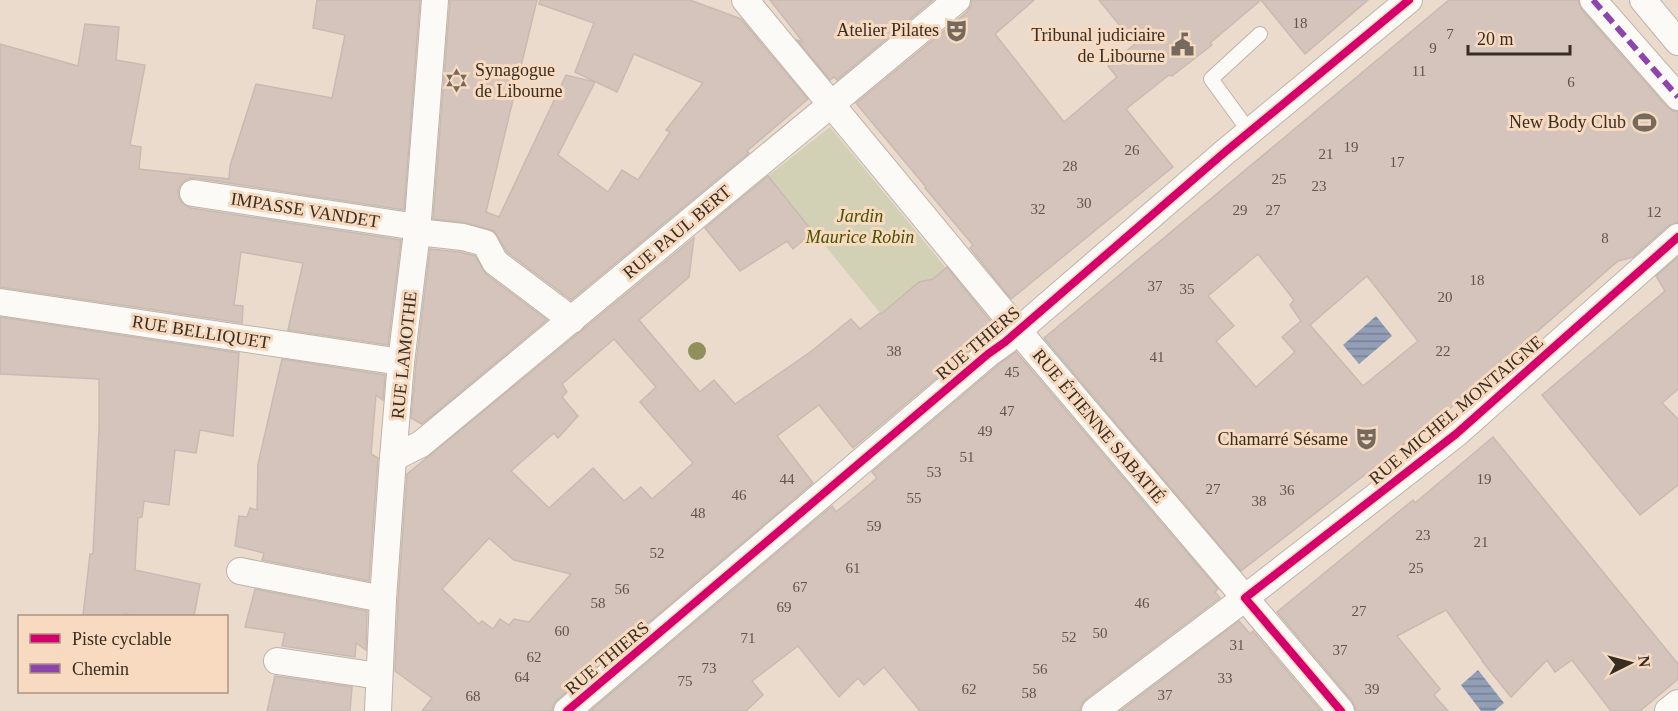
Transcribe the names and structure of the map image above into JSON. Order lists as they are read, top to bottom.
{
  "streets": {
    "street": [
      "IMPASSE VANDET",
      "RUE PAUL BERT",
      "RUE BELLIQUET",
      "RUE THIERS",
      "RUE LAMOTHE",
      "RUE MICHEL MONTAIGNE",
      "RUE ÉTIENNE SABATIÉ"
    ]
  },
  "crossings": [
    ["IMPASSE VANDET", "RUE PAUL BERT"],
    ["IMPASSE VANDET", "RUE LAMOTHE"],
    ["RUE PAUL BERT", "RUE LAMOTHE"],
    ["RUE PAUL BERT", "RUE ÉTIENNE SABATIÉ"],
    ["RUE BELLIQUET", "RUE LAMOTHE"],
    ["RUE THIERS", "RUE ÉTIENNE SABATIÉ"],
    ["RUE MICHEL MONTAIGNE", "RUE ÉTIENNE SABATIÉ"]
  ],
  "parks": ["Jardin Maurice Robin"],
  "places": {
    "theatre": ["Atelier Pilates", "Chamarré Sésame"],
    "public building": ["Tribunal judiciaire de Libourne"],
    "synagogue": ["Synagogue de Libourne"],
    "sports": ["New Body Club"]
  },
  "house_numbers": [
    "18",
    "7",
    "9",
    "11",
    "6",
    "19",
    "26",
    "21",
    "17",
    "28",
    "25",
    "23",
    "30",
    "32",
    "29",
    "27",
    "12",
    "8",
    "18",
    "37",
    "35",
    "20",
    "38",
    "22",
    "41",
    "45",
    "47",
    "49",
    "51",
    "53",
    "44",
    "19",
    "27",
    "36",
    "46",
    "55",
    "38",
    "48",
    "59",
    "23",
    "21",
    "52",
    "61",
    "25",
    "67",
    "56",
    "58",
    "46",
    "69",
    "27",
    "60",
    "50",
    "52",
    "71",
    "31",
    "37",
    "62",
    "73",
    "56",
    "64",
    "33",
    "75",
    "62",
    "39",
    "58",
    "37",
    "68"
  ],
  "legend": ["Piste cyclable", "Chemin"],
  "scale_bar": "20 m",
  "north": "right"
}
